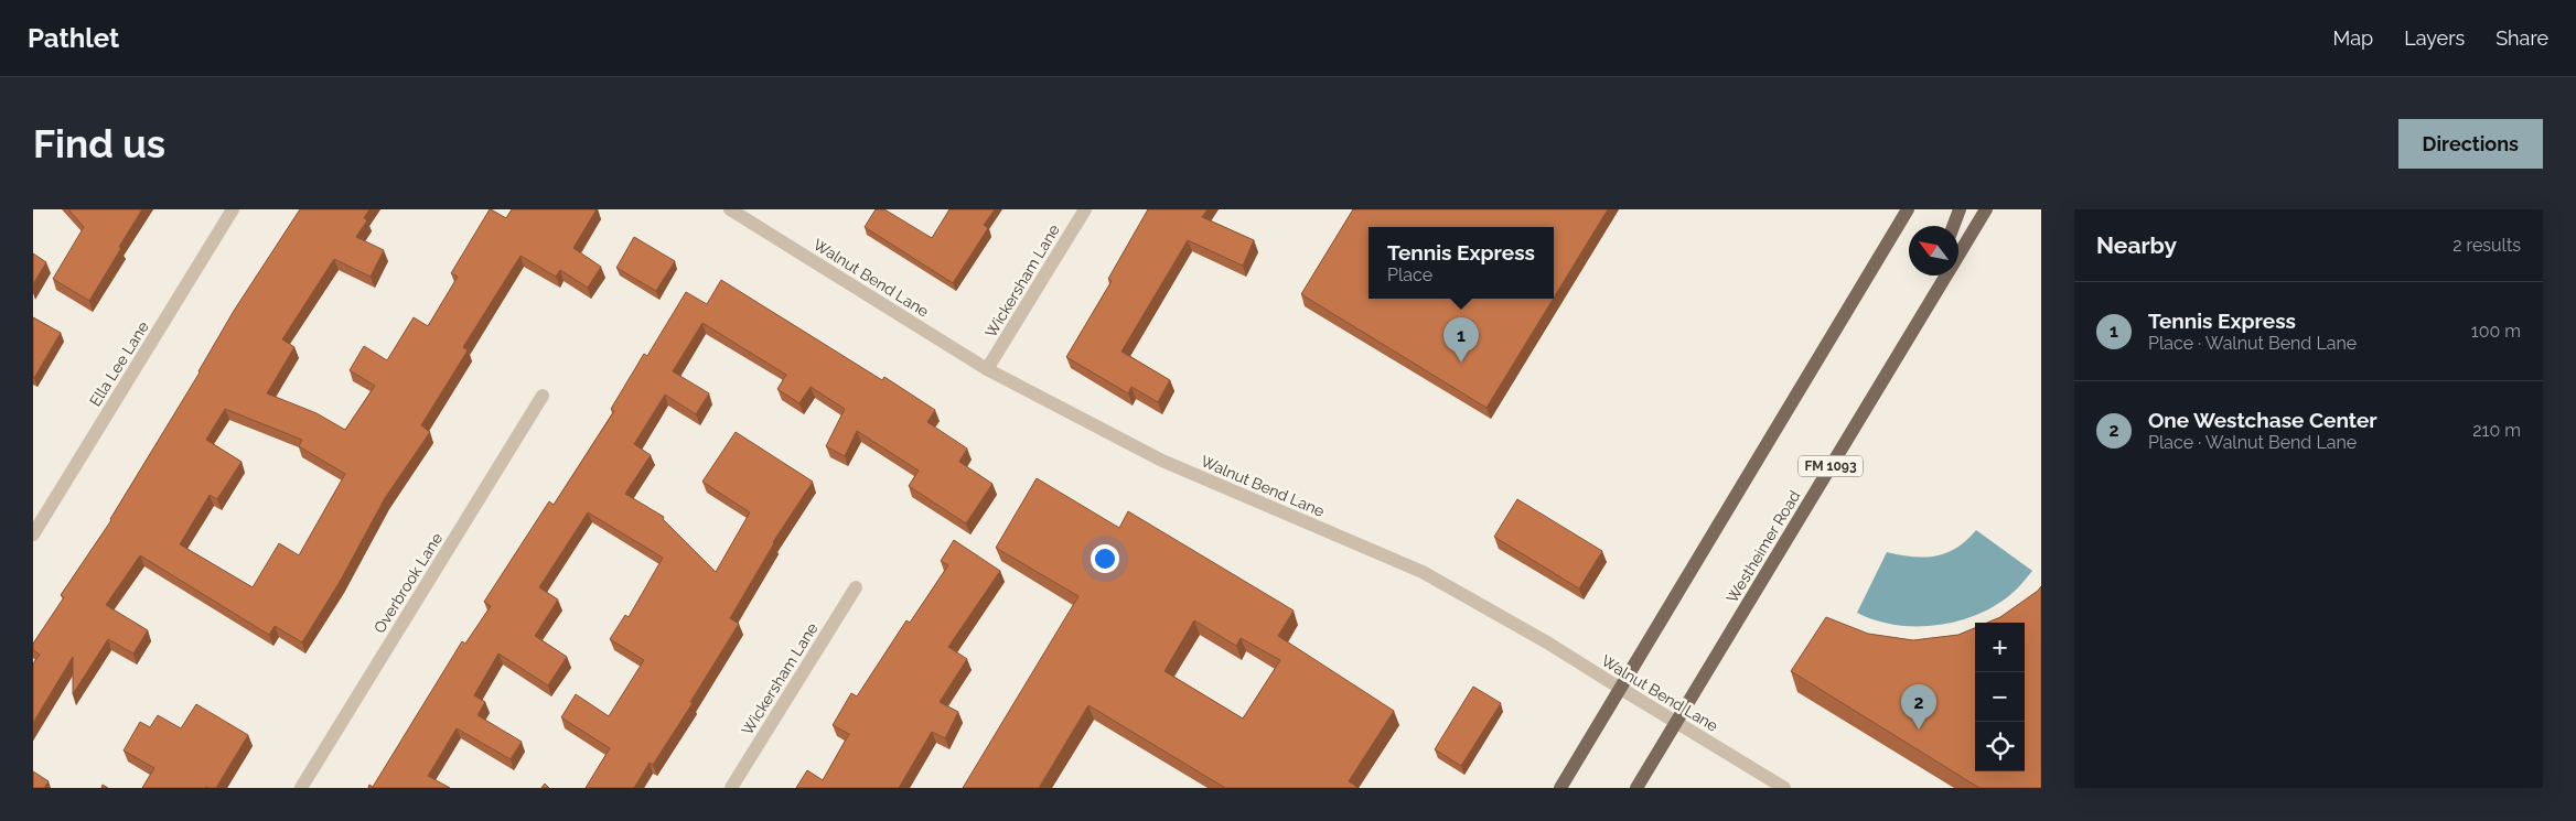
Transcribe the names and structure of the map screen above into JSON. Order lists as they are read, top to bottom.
{
  "streets": {
    "main road": ["FM 1093", "Westheimer Road"],
    "street": [
      "Walnut Bend Lane",
      "Wickersham Lane",
      "Ella Lee Lane",
      "Overbrook Lane"
    ]
  },
  "crossings": [
    ["Walnut Bend Lane", "Wickersham Lane"],
    ["Walnut Bend Lane", "Westheimer Road"]
  ],
  "north": "top left",
  "page": {
    "header": "Pathlet",
    "nav": ["Map", "Layers", "Share"],
    "buttons": "Directions",
    "title": "Find us",
    "heading": ["Nearby", "2 results"],
    "popup": ["Tennis Express", "Place"],
    "list": [
      {
        "mark": "1",
        "name": "Tennis Express",
        "note": "Place · Walnut Bend Lane",
        "value": "100 m"
      },
      {
        "mark": "2",
        "name": "One Westchase Center",
        "note": "Place · Walnut Bend Lane",
        "value": "210 m"
      }
    ],
    "pins": ["1", "2"],
    "map_buttons": ["+", "−"]
  }
}
